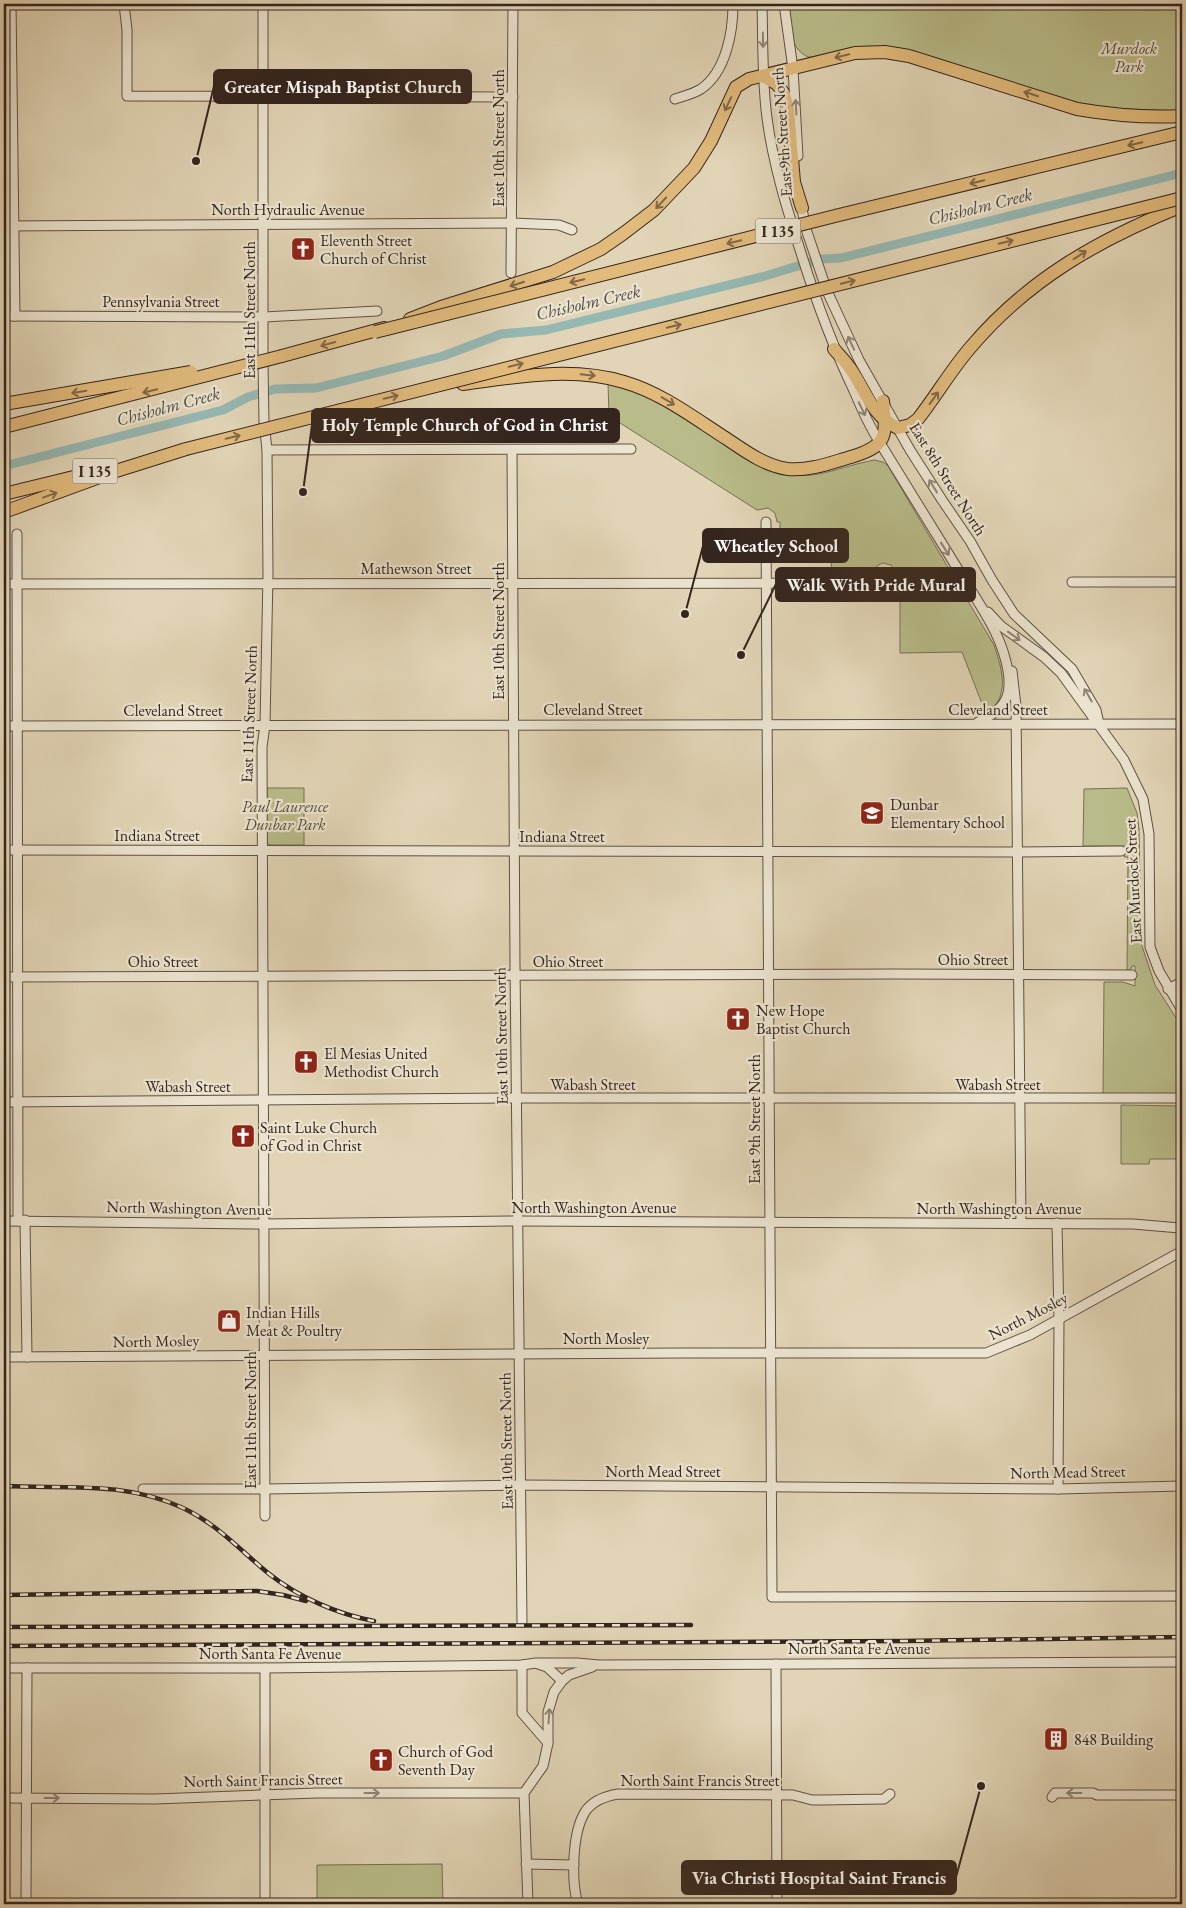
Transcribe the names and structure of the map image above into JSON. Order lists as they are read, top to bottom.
{
  "streets": {
    "highway": ["I 135"],
    "street": [
      "East 9th Street North",
      "East 10th Street North",
      "North Hydraulic Avenue",
      "Pennsylvania Street",
      "East 11th Street North",
      "East 8th Street North",
      "Mathewson Street",
      "Cleveland Street",
      "Indiana Street",
      "East Murdock Street",
      "Ohio Street",
      "Wabash Street",
      "North Washington Avenue",
      "North Mosley",
      "North Mead Street",
      "North Santa Fe Avenue",
      "North Saint Francis Street"
    ]
  },
  "crossings": [
    ["East 9th Street North", "East 8th Street North"],
    ["East 9th Street North", "Mathewson Street"],
    ["East 9th Street North", "Cleveland Street"],
    ["East 9th Street North", "Indiana Street"],
    ["East 9th Street North", "Ohio Street"],
    ["East 9th Street North", "Wabash Street"],
    ["East 9th Street North", "North Washington Avenue"],
    ["East 9th Street North", "North Mosley"],
    ["East 9th Street North", "North Mead Street"],
    ["East 10th Street North", "North Hydraulic Avenue"],
    ["East 10th Street North", "Mathewson Street"],
    ["East 10th Street North", "Cleveland Street"],
    ["East 10th Street North", "Indiana Street"],
    ["East 10th Street North", "Ohio Street"],
    ["East 10th Street North", "Wabash Street"],
    ["East 10th Street North", "North Washington Avenue"],
    ["East 10th Street North", "North Mosley"],
    ["East 10th Street North", "North Mead Street"],
    ["North Hydraulic Avenue", "East 11th Street North"],
    ["Pennsylvania Street", "East 11th Street North"],
    ["East 11th Street North", "Mathewson Street"],
    ["East 11th Street North", "Cleveland Street"],
    ["East 11th Street North", "Indiana Street"],
    ["East 11th Street North", "Ohio Street"],
    ["East 11th Street North", "Wabash Street"],
    ["East 11th Street North", "North Washington Avenue"],
    ["East 11th Street North", "North Mosley"],
    ["East 11th Street North", "North Mead Street"],
    ["East 8th Street North", "East Murdock Street"],
    ["Cleveland Street", "East Murdock Street"]
  ],
  "one_way": ["North Saint Francis Street"],
  "water": ["Chisholm Creek"],
  "parks": ["Murdock Park", "Paul Laurence Dunbar Park"],
  "places": {
    "other": [
      "Greater Mispah Baptist Church",
      "Holy Temple Church of God in Christ",
      "Wheatley School",
      "Walk With Pride Mural",
      "Via Christi Hospital Saint Francis"
    ],
    "church": [
      "Eleventh Street Church of Christ",
      "New Hope Baptist Church",
      "El Mesias United Methodist Church",
      "Saint Luke Church of God in Christ",
      "Church of God Seventh Day"
    ],
    "school or university": ["Dunbar Elementary School"],
    "shop": ["Indian Hills Meat & Poultry"],
    "building": ["848 Building"]
  }
}
